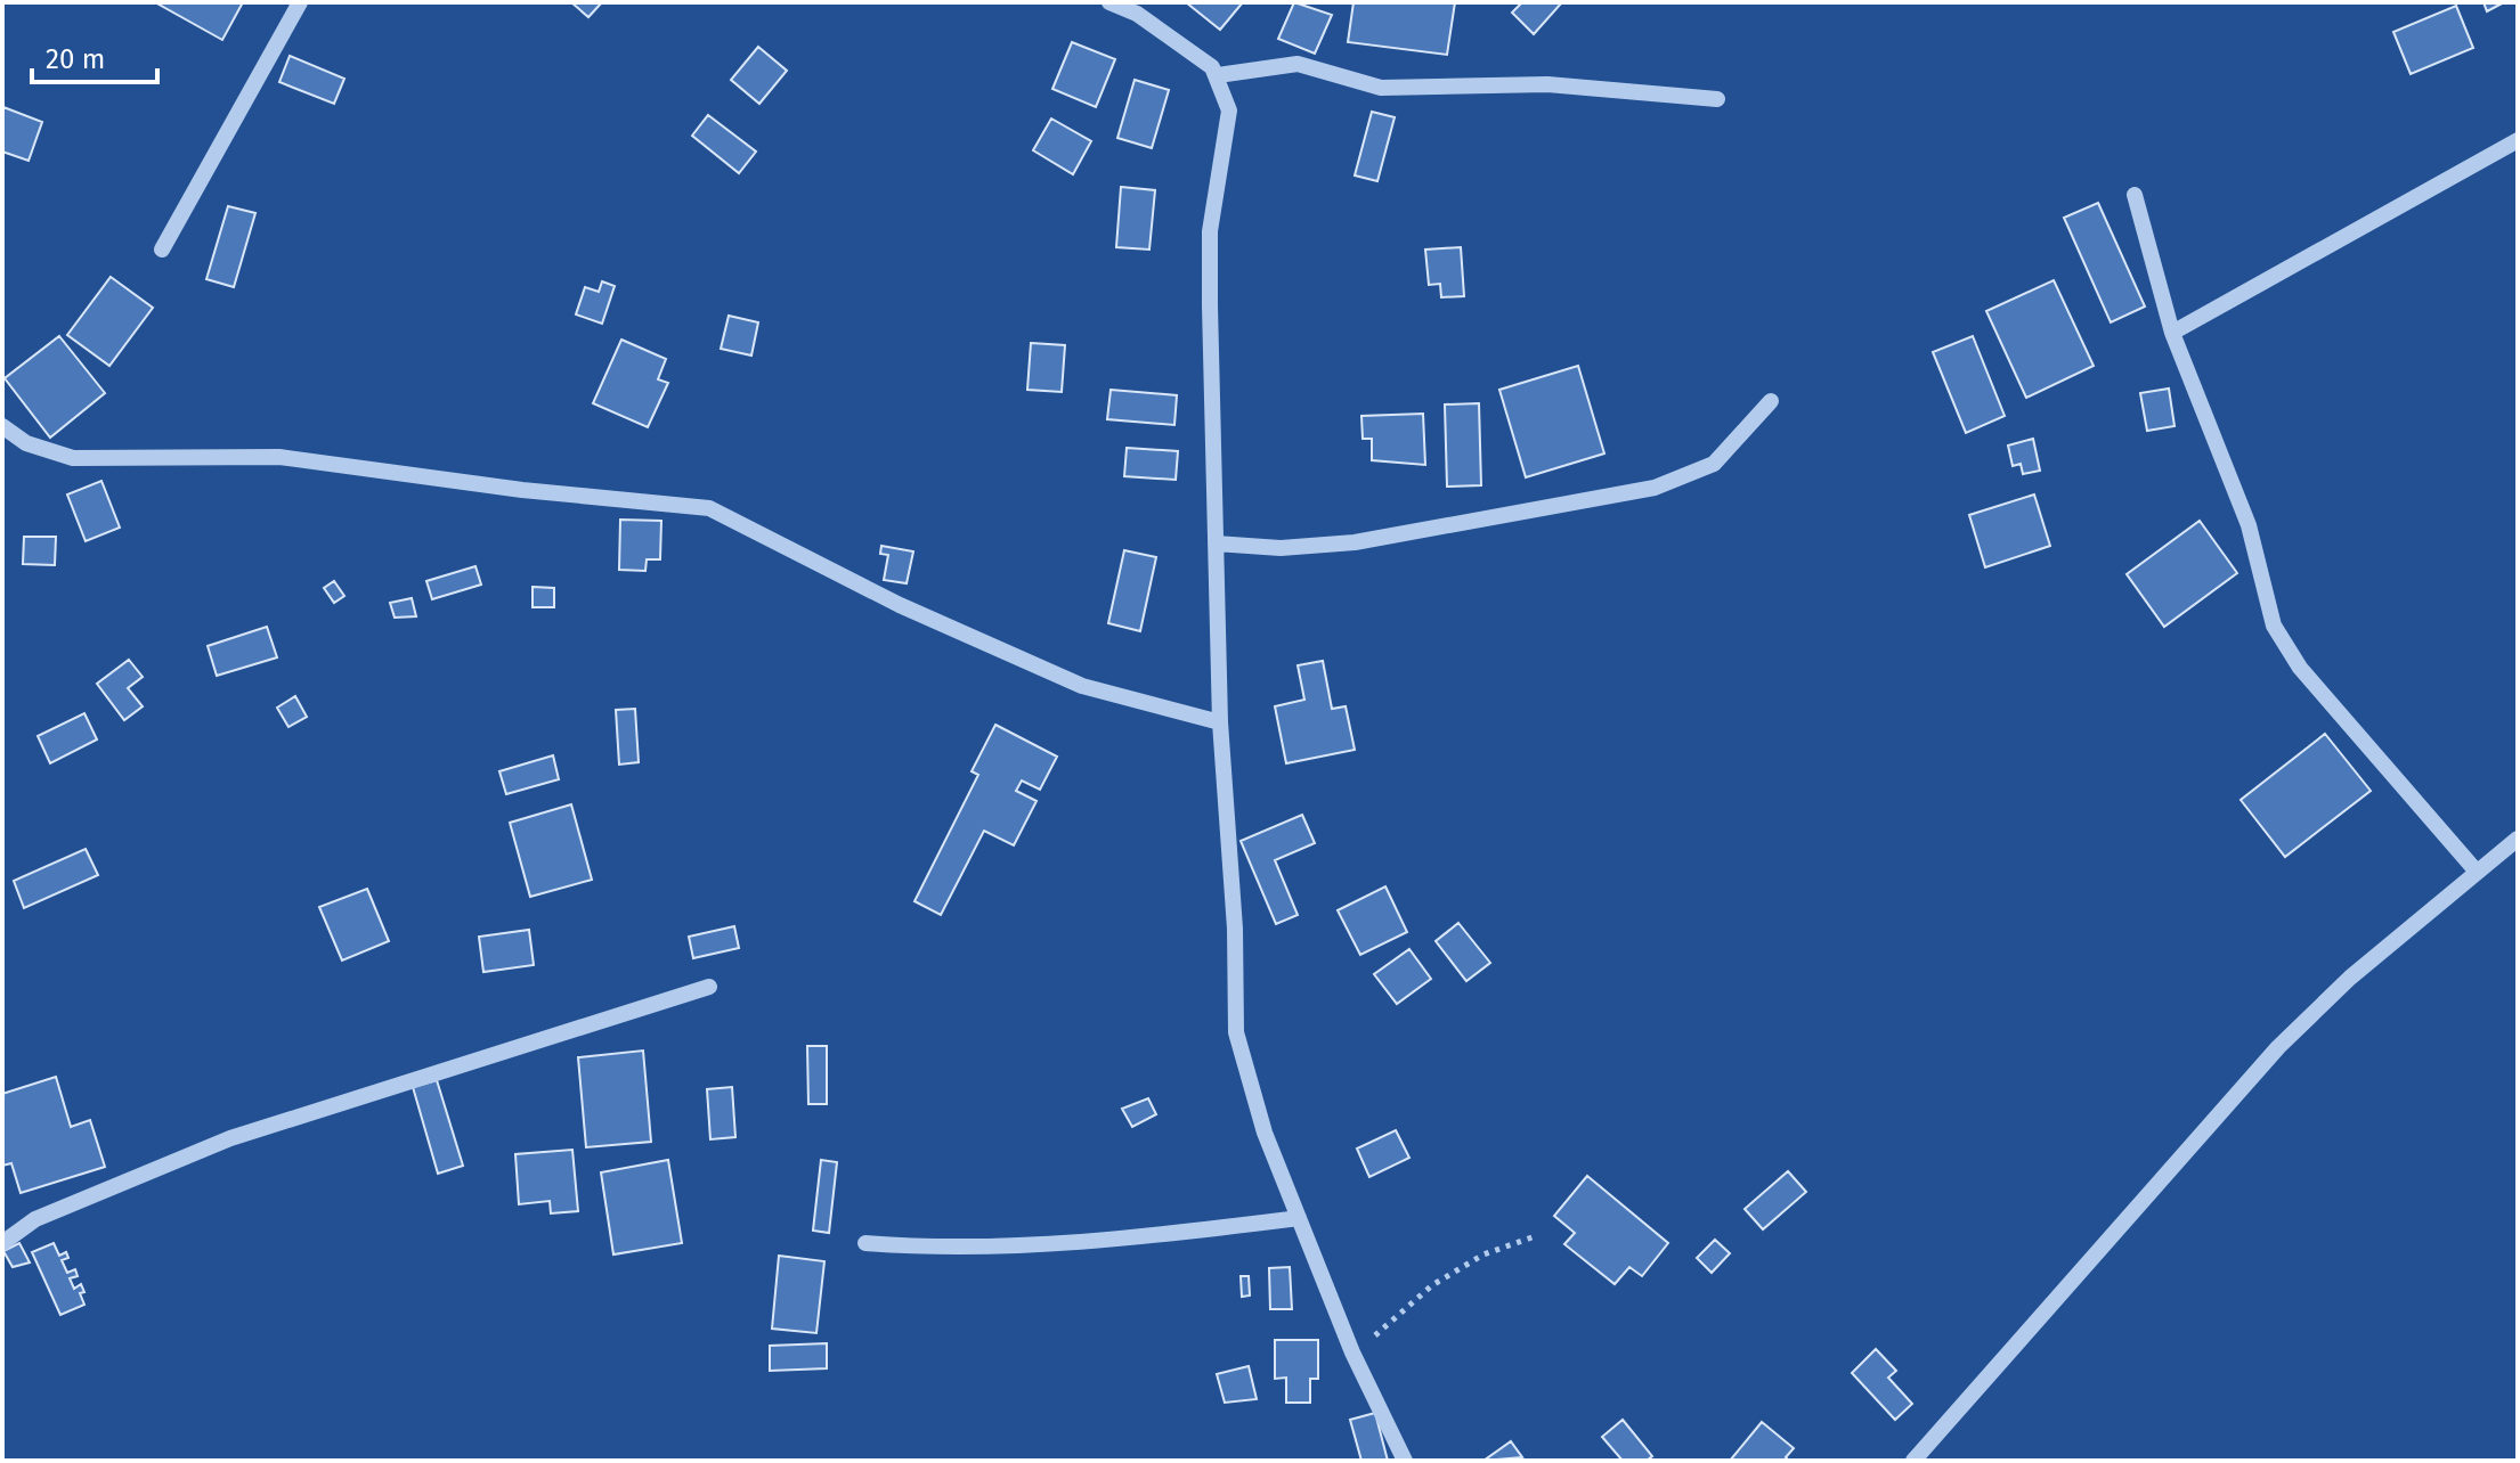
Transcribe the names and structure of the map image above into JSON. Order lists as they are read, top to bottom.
{
  "scale_bar": "20 m"
}
